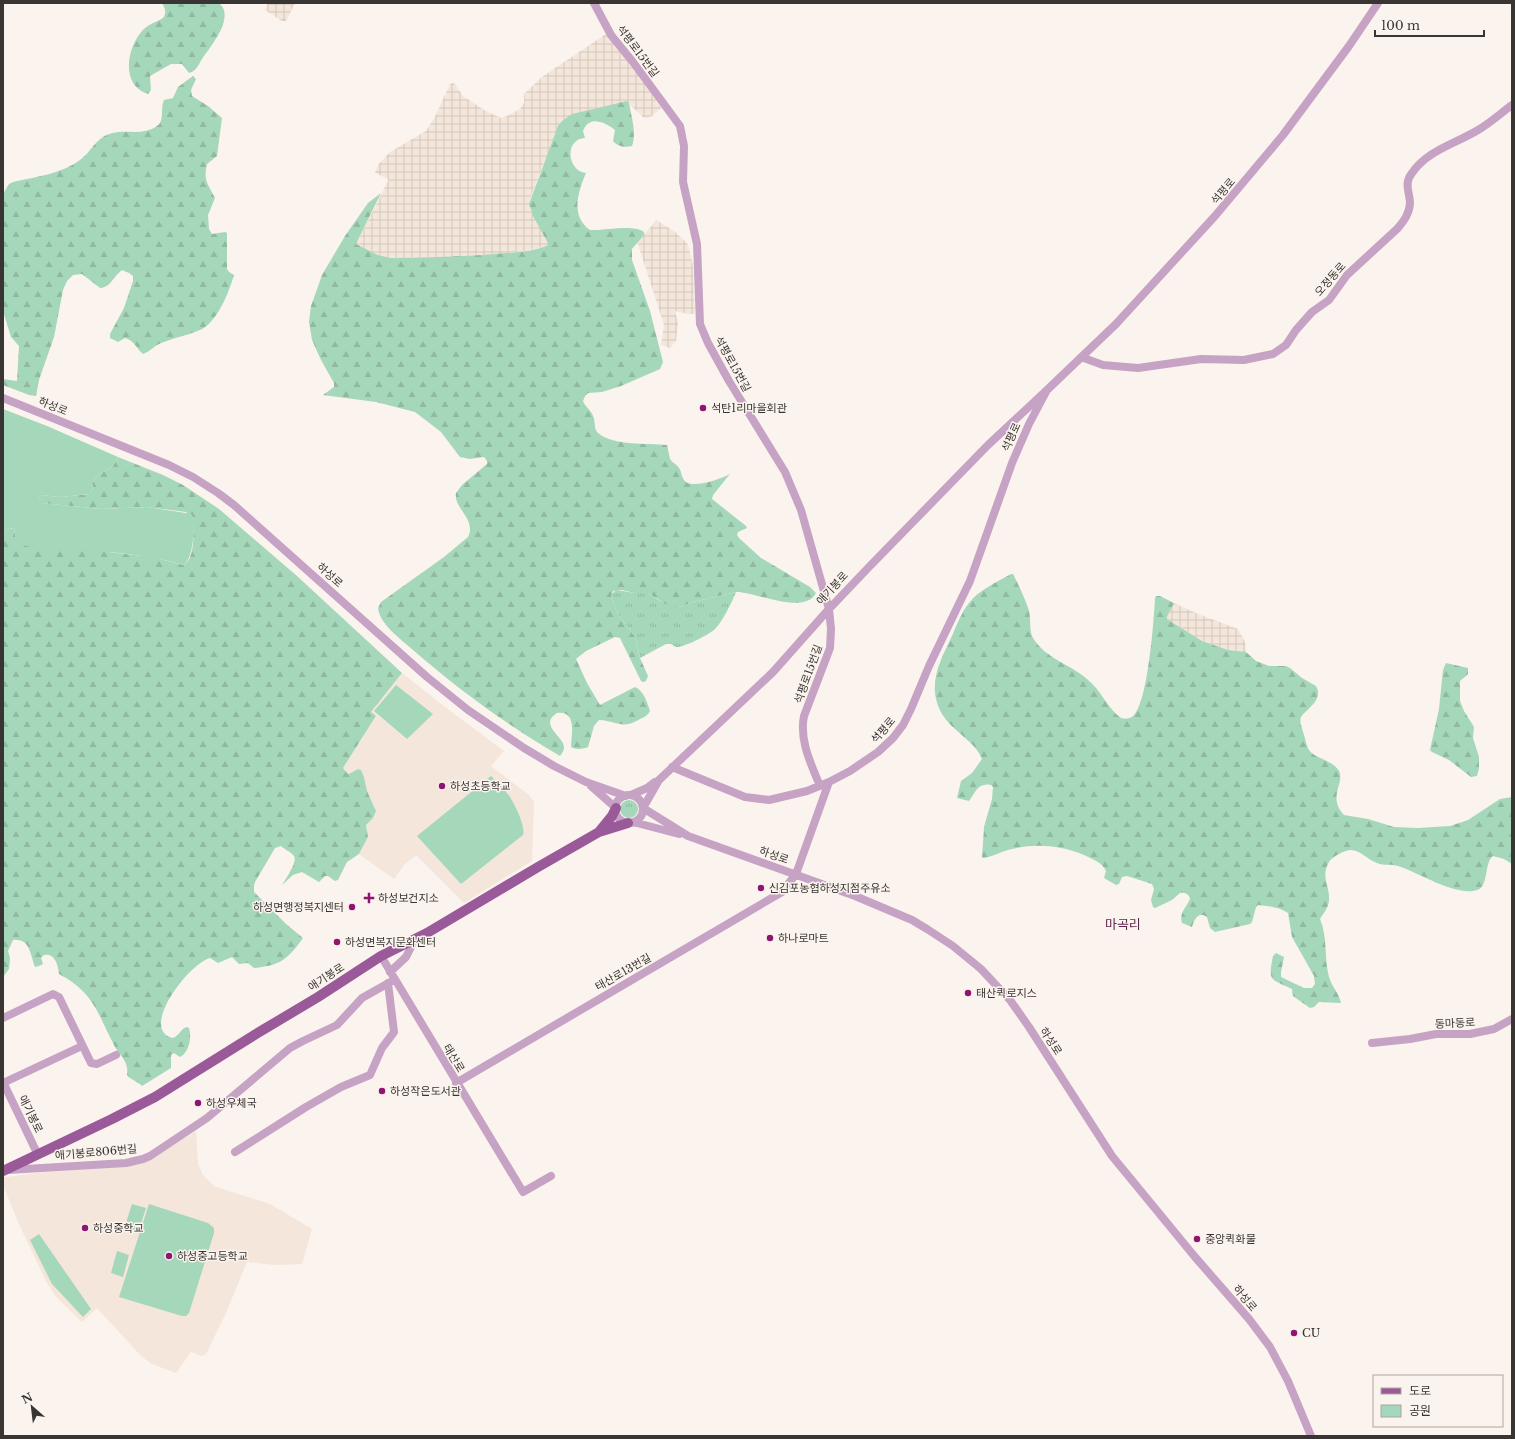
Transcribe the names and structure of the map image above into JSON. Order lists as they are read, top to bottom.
{
  "streets": {
    "main road": ["애기봉로"],
    "street": [
      "석평로15번길",
      "석평로",
      "오정동로",
      "하성로",
      "태산로13번길",
      "동마동로",
      "태산로",
      "애기봉로806번길"
    ]
  },
  "crossings": [
    ["석평로15번길", "석평로"],
    ["석평로15번길", "애기봉로"],
    ["석평로", "오정동로"],
    ["석평로", "애기봉로"],
    ["석평로", "태산로13번길"],
    ["하성로", "애기봉로"],
    ["하성로", "태산로13번길"],
    ["애기봉로", "태산로"],
    ["애기봉로", "애기봉로806번길"],
    ["태산로13번길", "태산로"],
    ["태산로", "애기봉로806번길"]
  ],
  "districts": ["마곡리"],
  "places": {
    "other": [
      "석탄1리마을회관",
      "하성초등학교",
      "신김포농협하성지점주유소",
      "하성면행정복지센터",
      "하나로마트",
      "하성면복지문화센터",
      "태산퀵로지스",
      "하성작은도서관",
      "하성우체국",
      "하성중학교",
      "중앙퀵화물",
      "하성중고등학교",
      "CU"
    ],
    "health": ["하성보건지소"]
  },
  "legend": ["도로", "공원"],
  "scale_bar": "100 m",
  "north": "top left"
}
